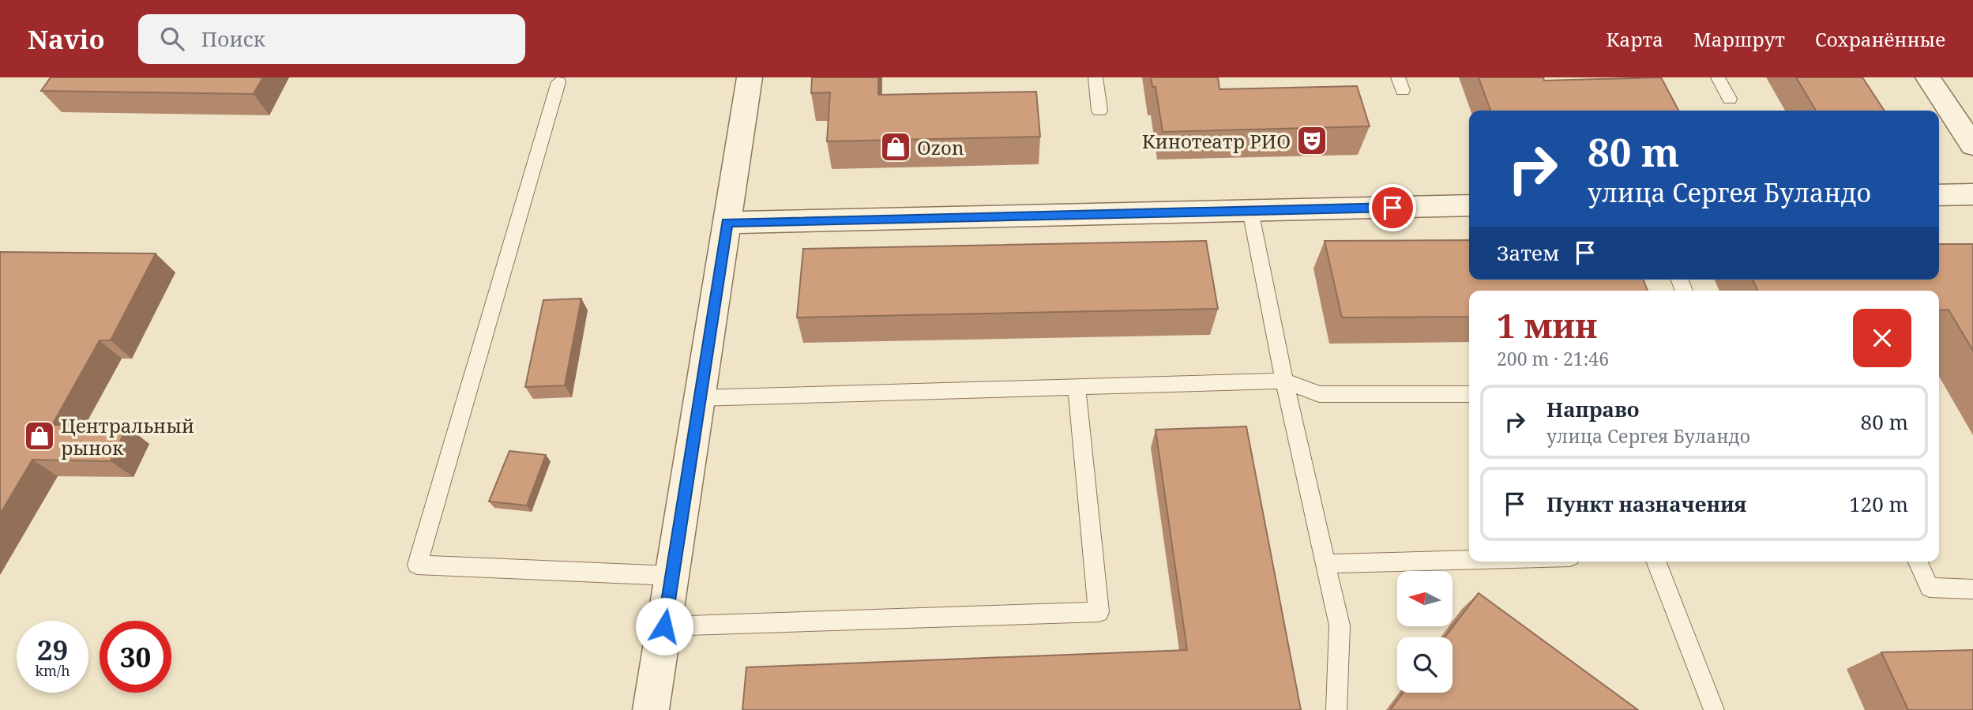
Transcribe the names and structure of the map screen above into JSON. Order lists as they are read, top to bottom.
{
  "places": {
    "theatre": ["Кинотеатр РИО"],
    "shop": ["Ozon", "Центральный рынок"]
  },
  "north": "left",
  "page": {
    "header": "Navio",
    "search": "Поиск",
    "nav": ["Карта", "Маршрут", "Сохранённые"],
    "turn": ["80 m", "улица Сергея Буландо"],
    "then": "Затем",
    "heading": ["1 мин", "200 m · 21:46"],
    "list": [
      {
        "name": "Направо",
        "note": "улица Сергея Буландо",
        "value": "80 m"
      },
      {
        "name": "Пункт назначения",
        "value": "120 m"
      }
    ],
    "speed": "29 km/h",
    "limit": "30"
  }
}
